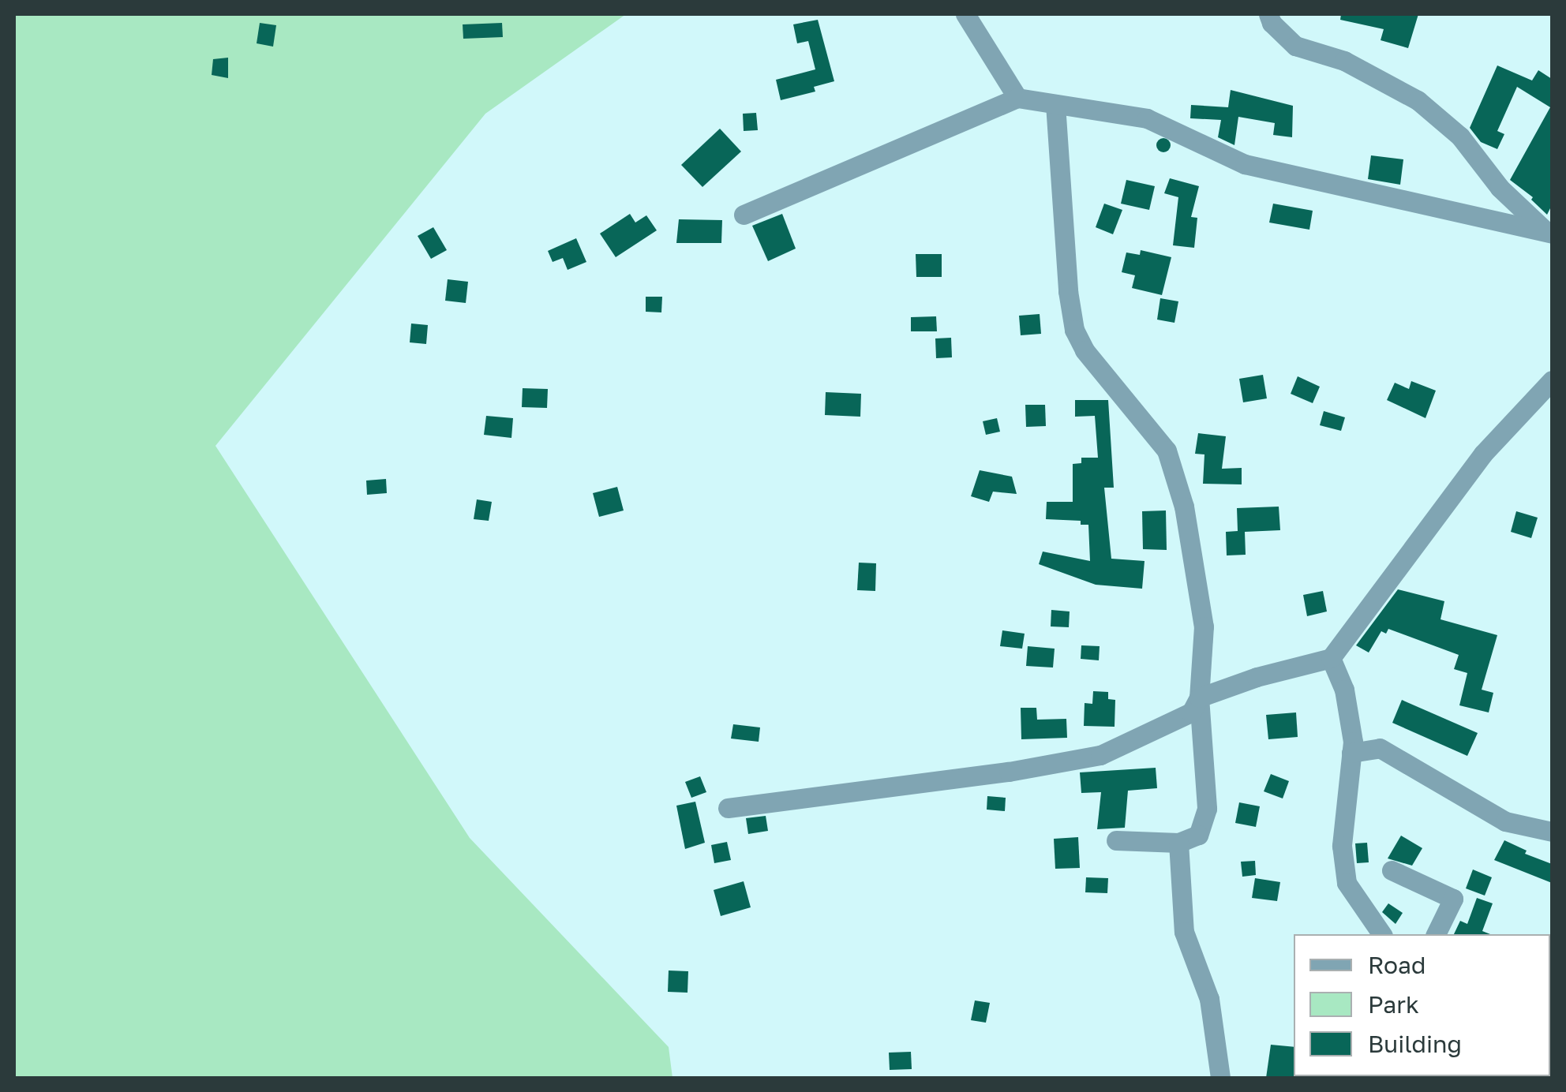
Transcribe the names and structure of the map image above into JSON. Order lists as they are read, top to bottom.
{
  "legend": ["Road", "Park", "Building"]
}
